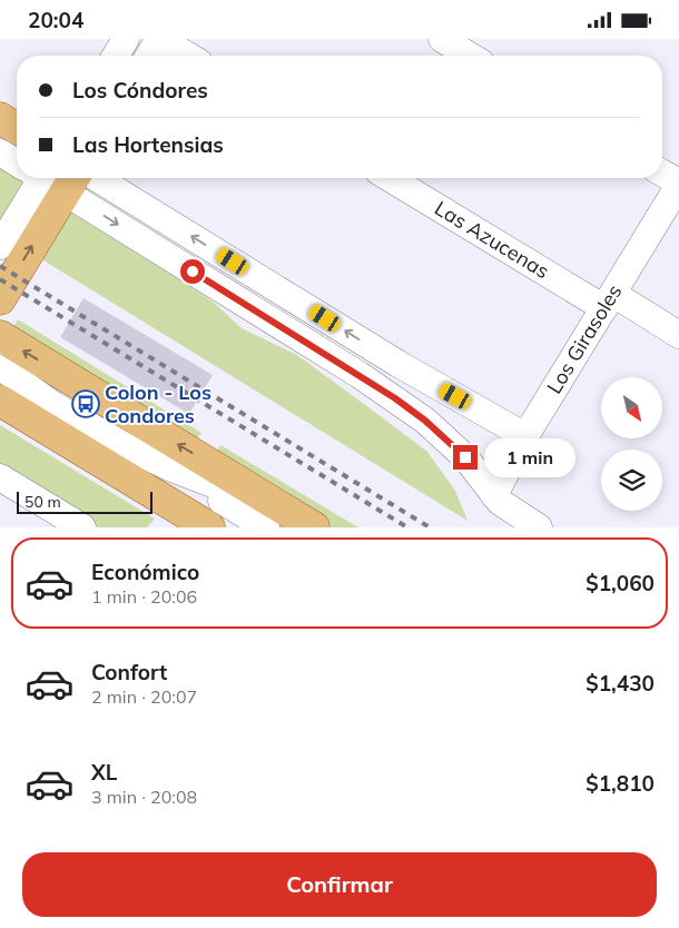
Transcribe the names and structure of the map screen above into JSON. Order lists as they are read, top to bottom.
{
  "streets": {
    "street": ["Las Azucenas", "Los Girasoles"]
  },
  "crossings": [
    ["Las Azucenas", "Los Girasoles"]
  ],
  "places": {
    "bus stop": ["Colon - Los Condores"]
  },
  "scale_bar": "50 m",
  "north": "bottom right",
  "page": {
    "status": "20:04",
    "banner": ["Los Cóndores", "Las Hortensias"],
    "bubble": "1 min",
    "scale": "50 m",
    "list": [
      {
        "name": "Económico",
        "note": "1 min · 20:06",
        "value": "$1,060"
      },
      {
        "name": "Confort",
        "note": "2 min · 20:07",
        "value": "$1,430"
      },
      {
        "name": "XL",
        "note": "3 min · 20:08",
        "value": "$1,810"
      }
    ],
    "buttons": "Confirmar"
  }
}
